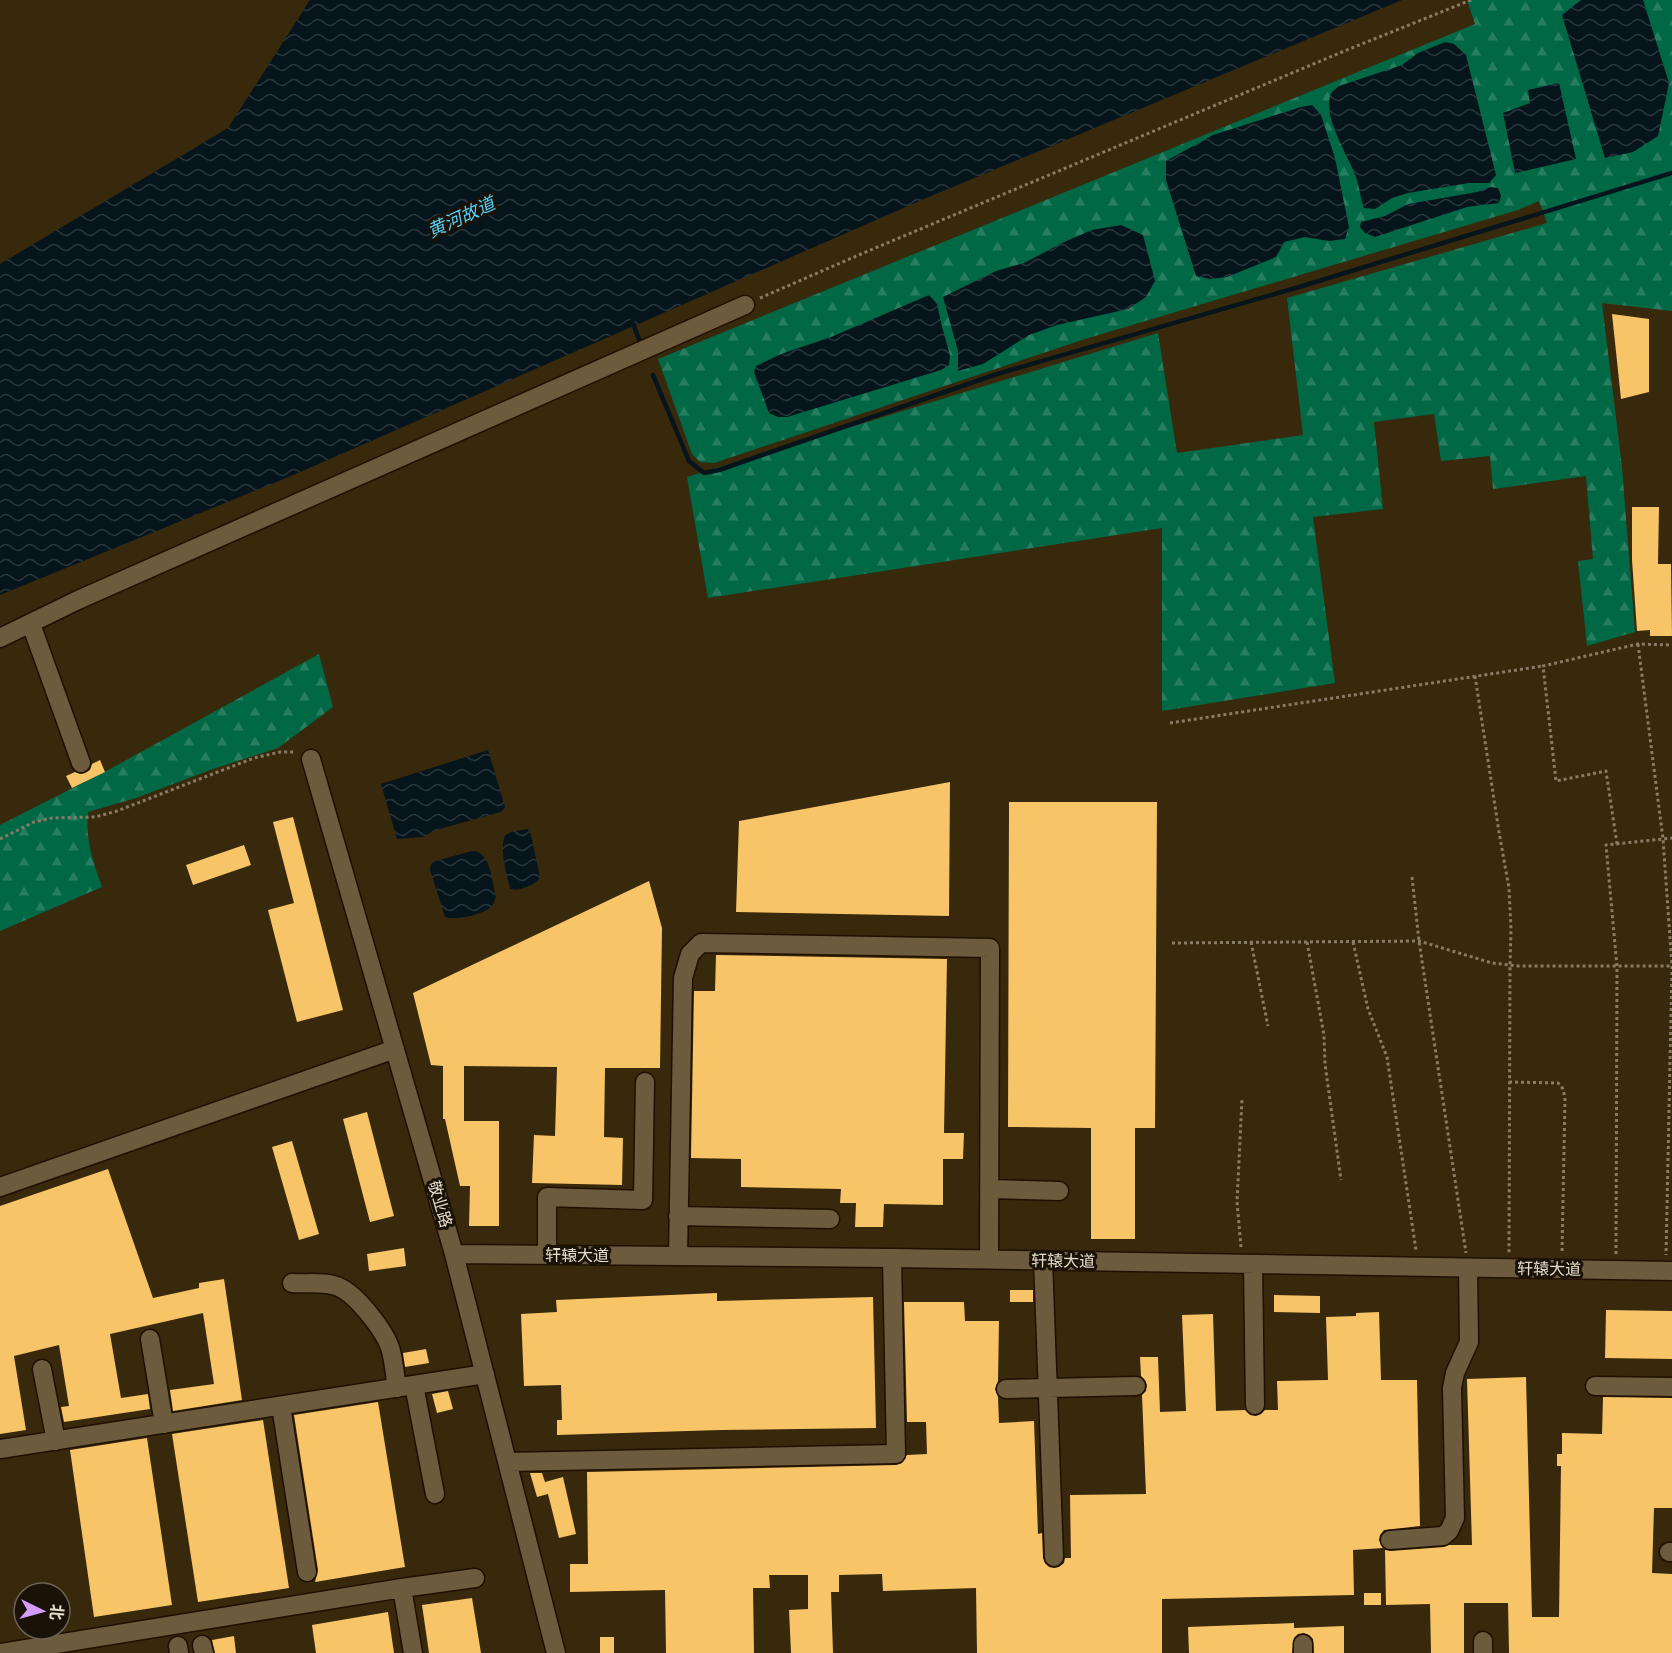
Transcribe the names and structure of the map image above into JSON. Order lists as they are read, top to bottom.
{
  "streets": {
    "street": ["敬业路", "轩辕大道"]
  },
  "crossings": [
    ["敬业路", "轩辕大道"]
  ],
  "water": ["黄河故道"],
  "north": "right"
}
